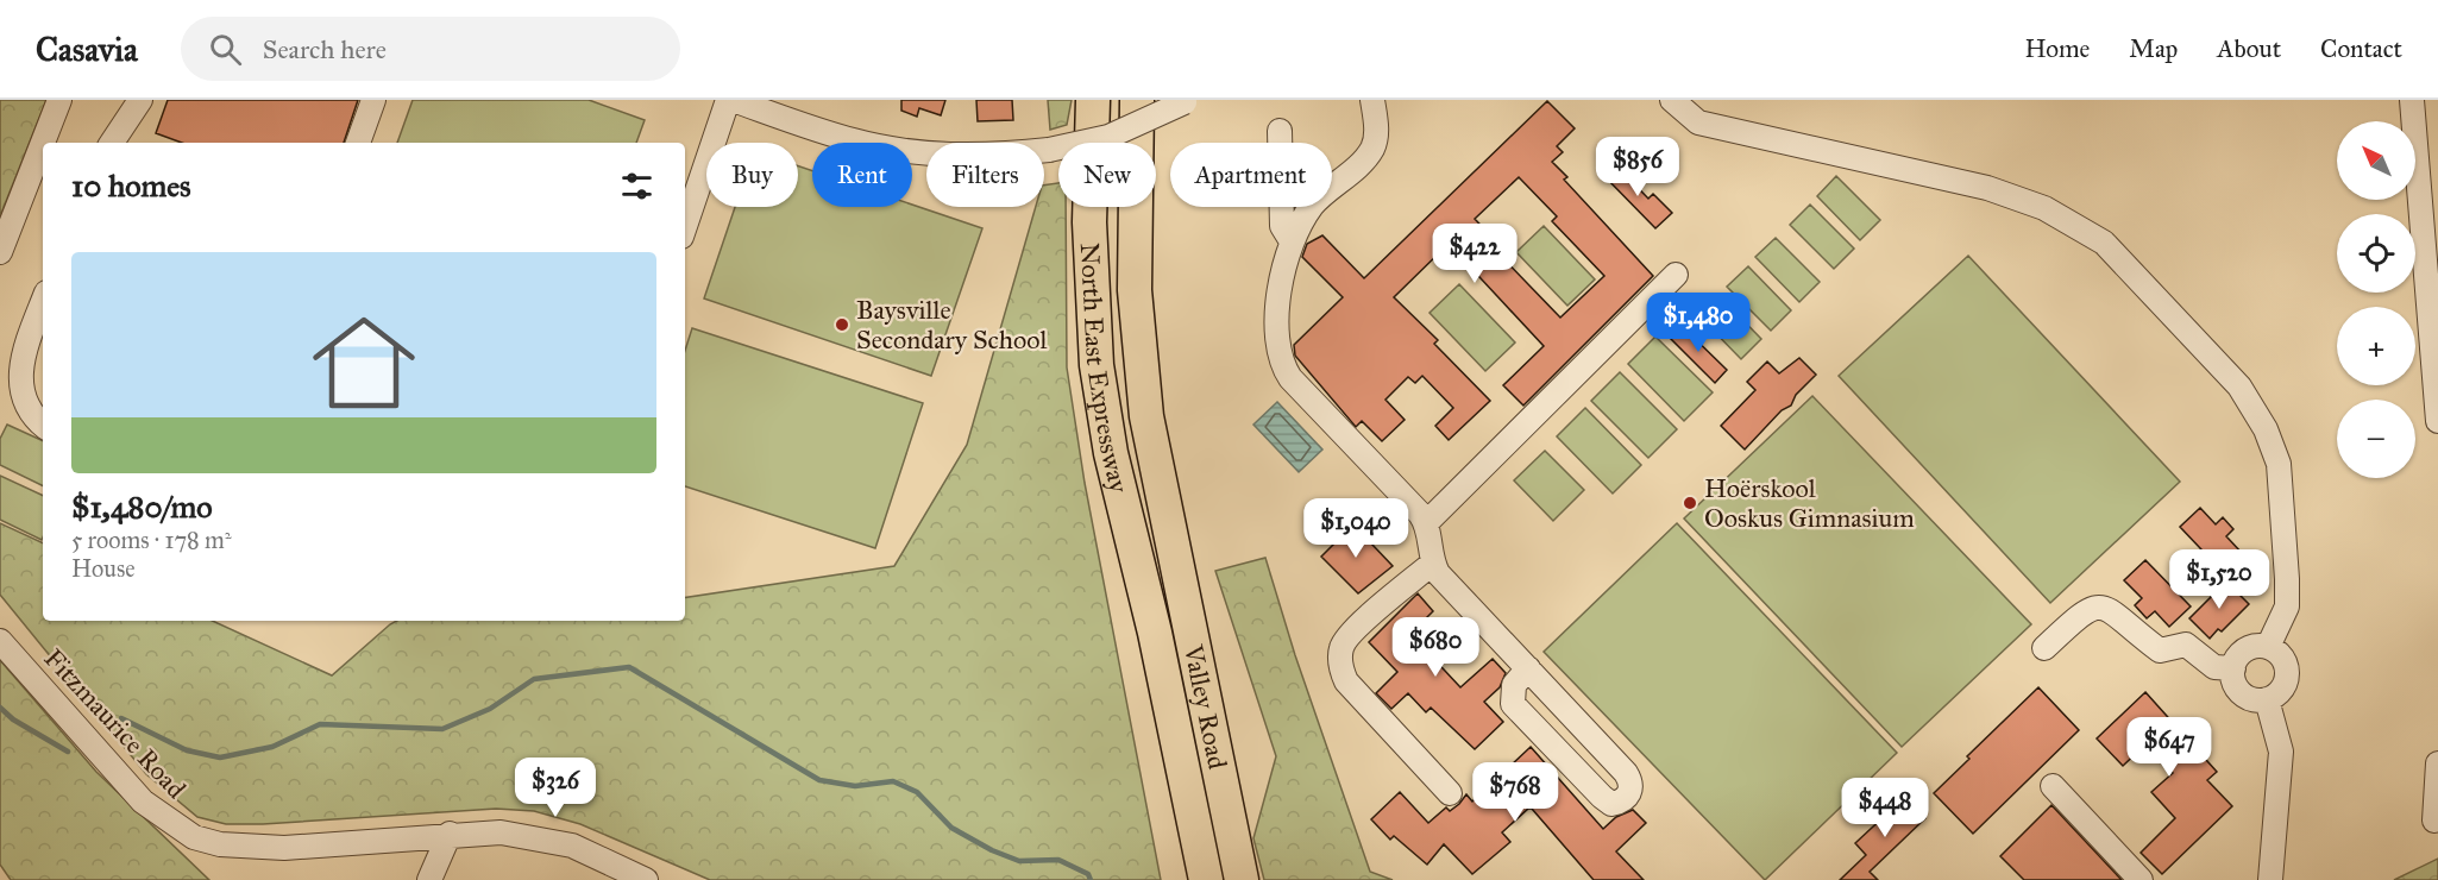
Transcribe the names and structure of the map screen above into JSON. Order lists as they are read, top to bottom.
{
  "streets": {
    "highway": ["North East Expressway", "Valley Road"],
    "street": ["Fitzmaurice Road"]
  },
  "crossings": [
    ["North East Expressway", "Valley Road"]
  ],
  "places": ["Baysville Secondary School", "Hoërskool Ooskus Gimnasium"],
  "north": "top left",
  "page": {
    "header": "Casavia",
    "search": "Search here",
    "nav": [
      "Home",
      "Map",
      "About",
      "Contact"
    ],
    "map_buttons": ["+", "−"],
    "price": [
      "$856",
      "$422",
      "$1,480",
      "$1,040",
      "$1,520",
      "$680",
      "$647",
      "$326",
      "$768",
      "$448"
    ],
    "chip": [
      "Buy",
      "Rent",
      "Filters",
      "New",
      "Apartment"
    ],
    "heading": "10 homes",
    "list": [
      {
        "name": "$1,480/mo",
        "note": "5 rooms · 178 m² · House"
      }
    ]
  }
}
